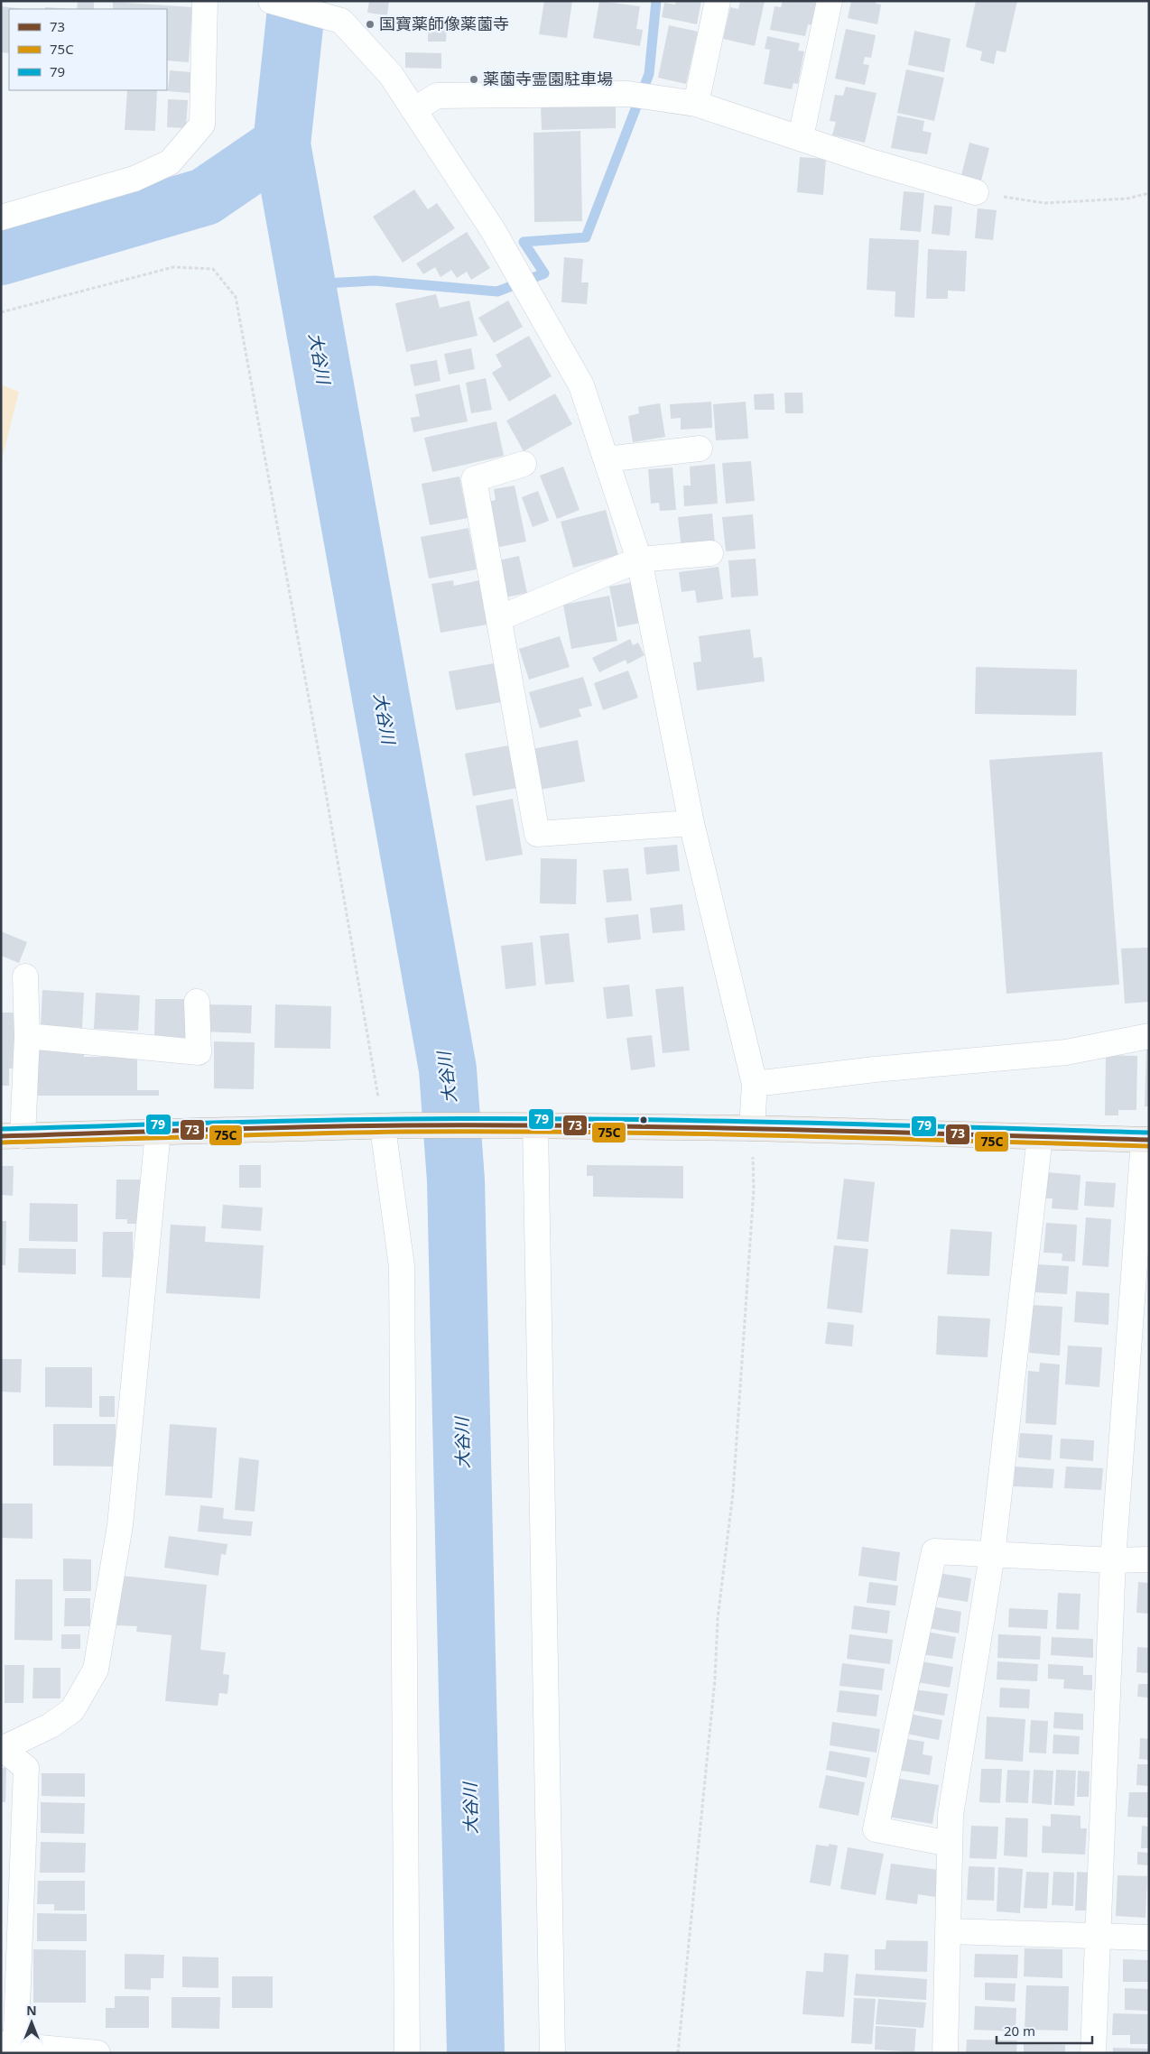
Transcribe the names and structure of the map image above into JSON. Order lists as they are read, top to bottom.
{
  "water": ["大谷川"],
  "places": ["国寶薬師像薬薗寺", "薬薗寺霊園駐車場"],
  "lines": ["transit line 79", "transit line 73", "transit line 75C"],
  "legend": ["73", "75C", "79"],
  "scale_bar": "20 m",
  "north": "top"
}
